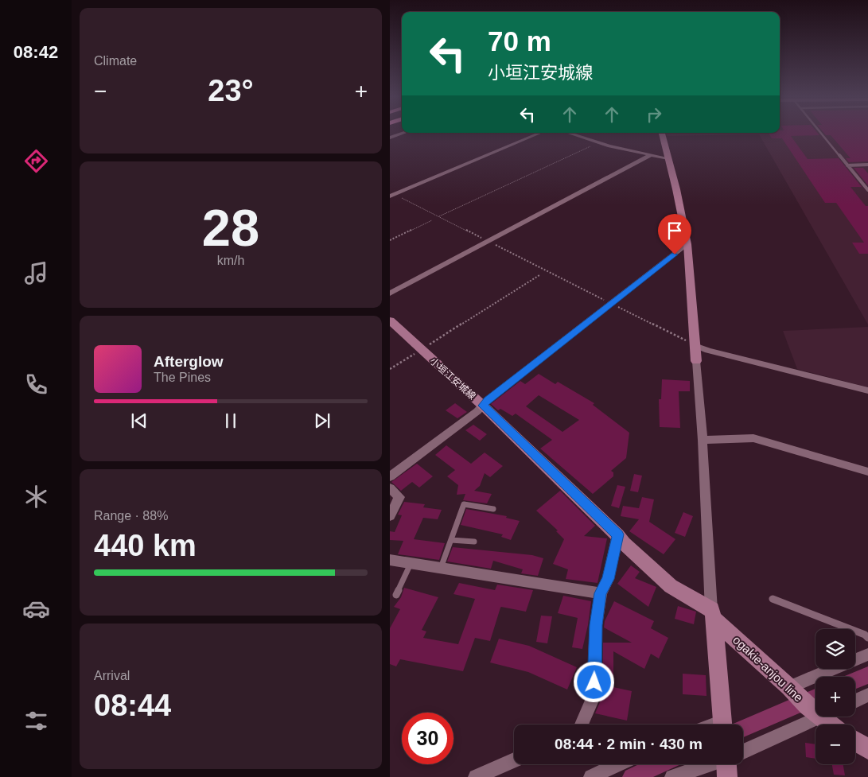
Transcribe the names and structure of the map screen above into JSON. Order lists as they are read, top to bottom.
{
  "streets": {
    "street": ["小垣江安城線", "ogakie-anjou line"]
  },
  "crossings": [
    ["小垣江安城線", "ogakie-anjou line"]
  ],
  "page": {
    "tabs": "08:42",
    "tile": [
      "Climate",
      ["28", "km/h"],
      ["Range · 88%", "440 km"],
      ["Arrival", "08:44"]
    ],
    "turn": ["70 m", "小垣江安城線"],
    "heat": ["−", "23°", "+"],
    "song": ["Afterglow", "The Pines"],
    "map_buttons": ["+", "−"],
    "limit": "30",
    "trip": "08:44 · 2 min · 430 m"
  }
}
